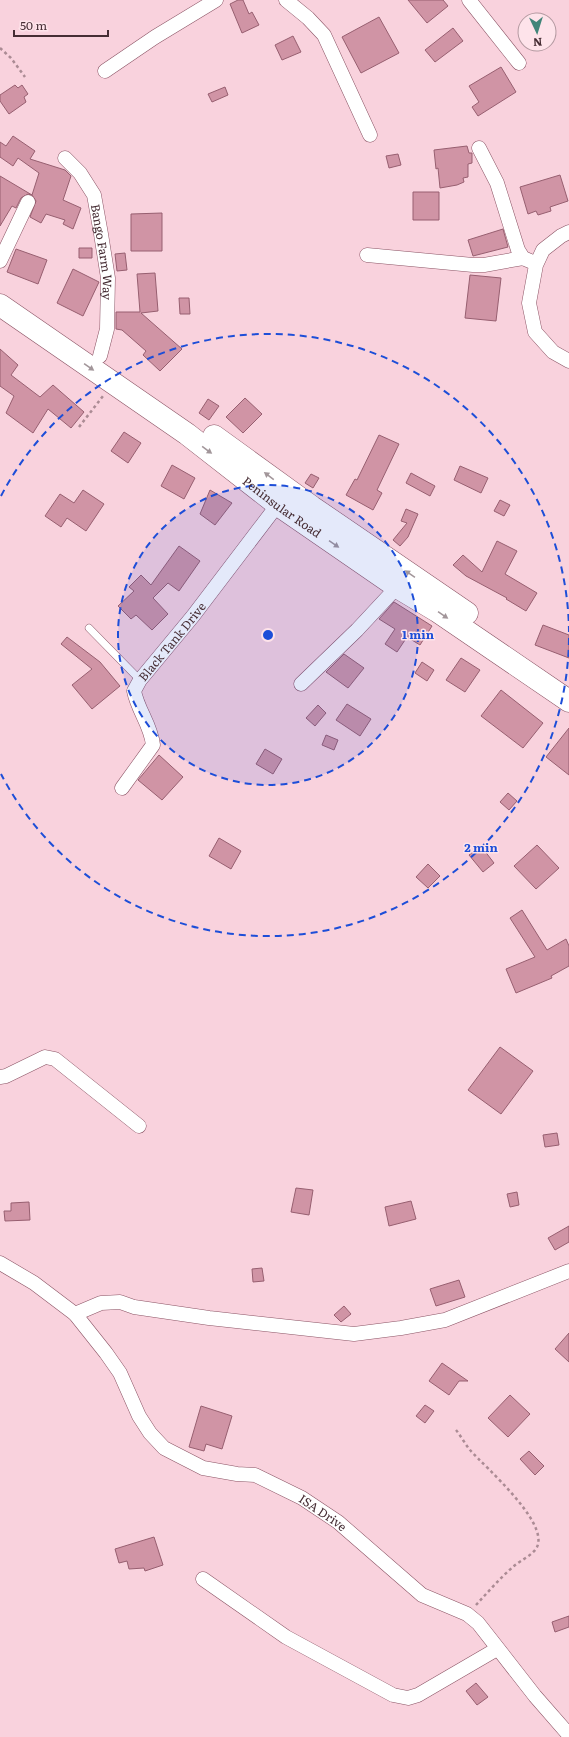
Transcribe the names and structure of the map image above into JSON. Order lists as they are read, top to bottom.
{
  "streets": {
    "main road": ["Peninsular Road"],
    "street": ["Bango Farm Way", "Black Tank Drive", "ISA Drive"]
  },
  "crossings": [
    ["Bango Farm Way", "Peninsular Road"],
    ["Peninsular Road", "Black Tank Drive"]
  ],
  "scale_bar": "50 m",
  "north": "bottom",
  "rings": ["1 min", "2 min"]
}
